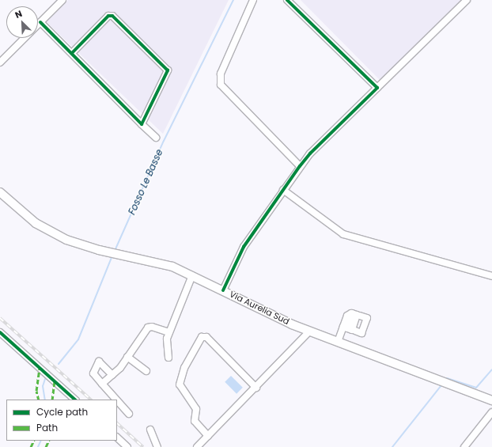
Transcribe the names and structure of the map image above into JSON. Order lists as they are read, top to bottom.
{
  "streets": {
    "main road": ["Via Aurelia Sud"]
  },
  "water": ["Fosso Le Basse"],
  "legend": ["Cycle path", "Path"],
  "north": "top left"
}
